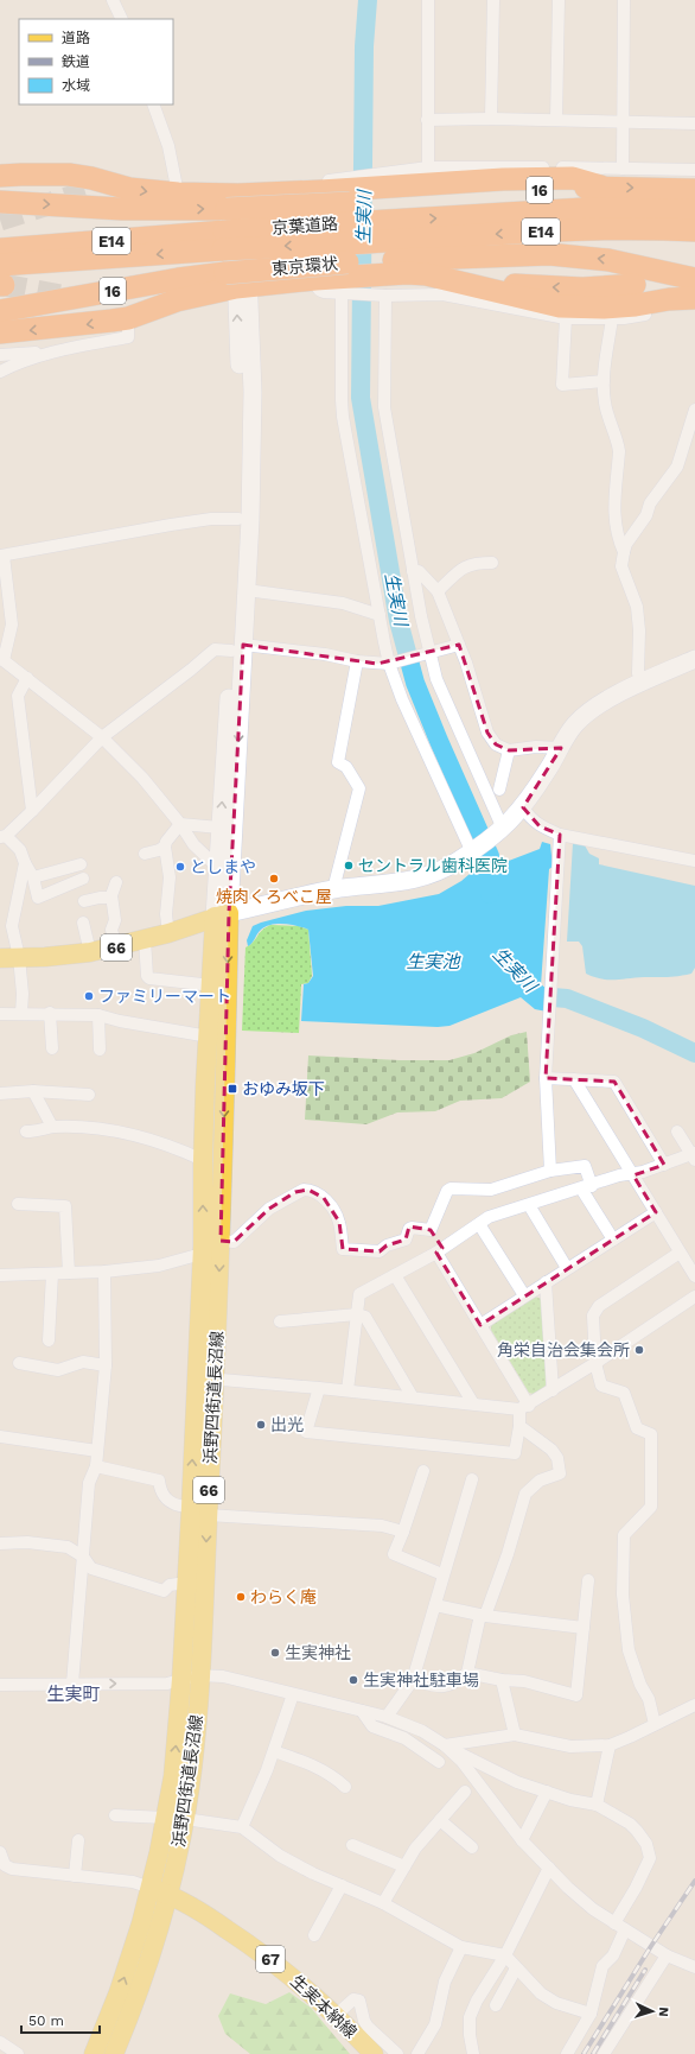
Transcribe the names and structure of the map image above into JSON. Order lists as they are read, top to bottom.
{
  "streets": {
    "highway": [
      "16",
      "京葉道路",
      "E14",
      "東京環状"
    ],
    "main road": [
      "66",
      "浜野四街道長沼線",
      "67",
      "生実本納線"
    ]
  },
  "crossings": [
    ["京葉道路", "東京環状"],
    ["66", "浜野四街道長沼線"],
    ["浜野四街道長沼線", "生実本納線"]
  ],
  "districts": ["生実町"],
  "water": ["生実川", "生実池"],
  "places": {
    "other": [
      "セントラル歯科医院",
      "としまや",
      "焼肉くろべこ屋",
      "ファミリーマート",
      "角栄自治会集会所",
      "出光",
      "わらく庵",
      "生実神社",
      "生実神社駐車場"
    ],
    "transit": ["おゆみ坂下"]
  },
  "legend": ["道路", "鉄道", "水域"],
  "scale_bar": "50 m",
  "north": "right"
}
